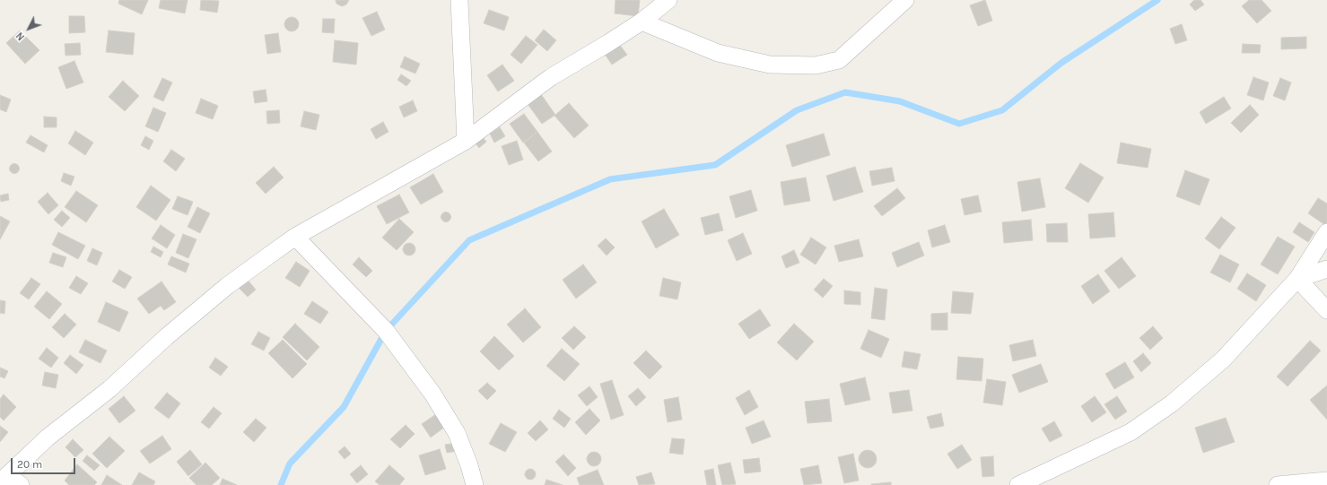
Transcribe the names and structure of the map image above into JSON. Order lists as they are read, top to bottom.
{
  "scale_bar": "20 m",
  "north": "bottom left"
}
